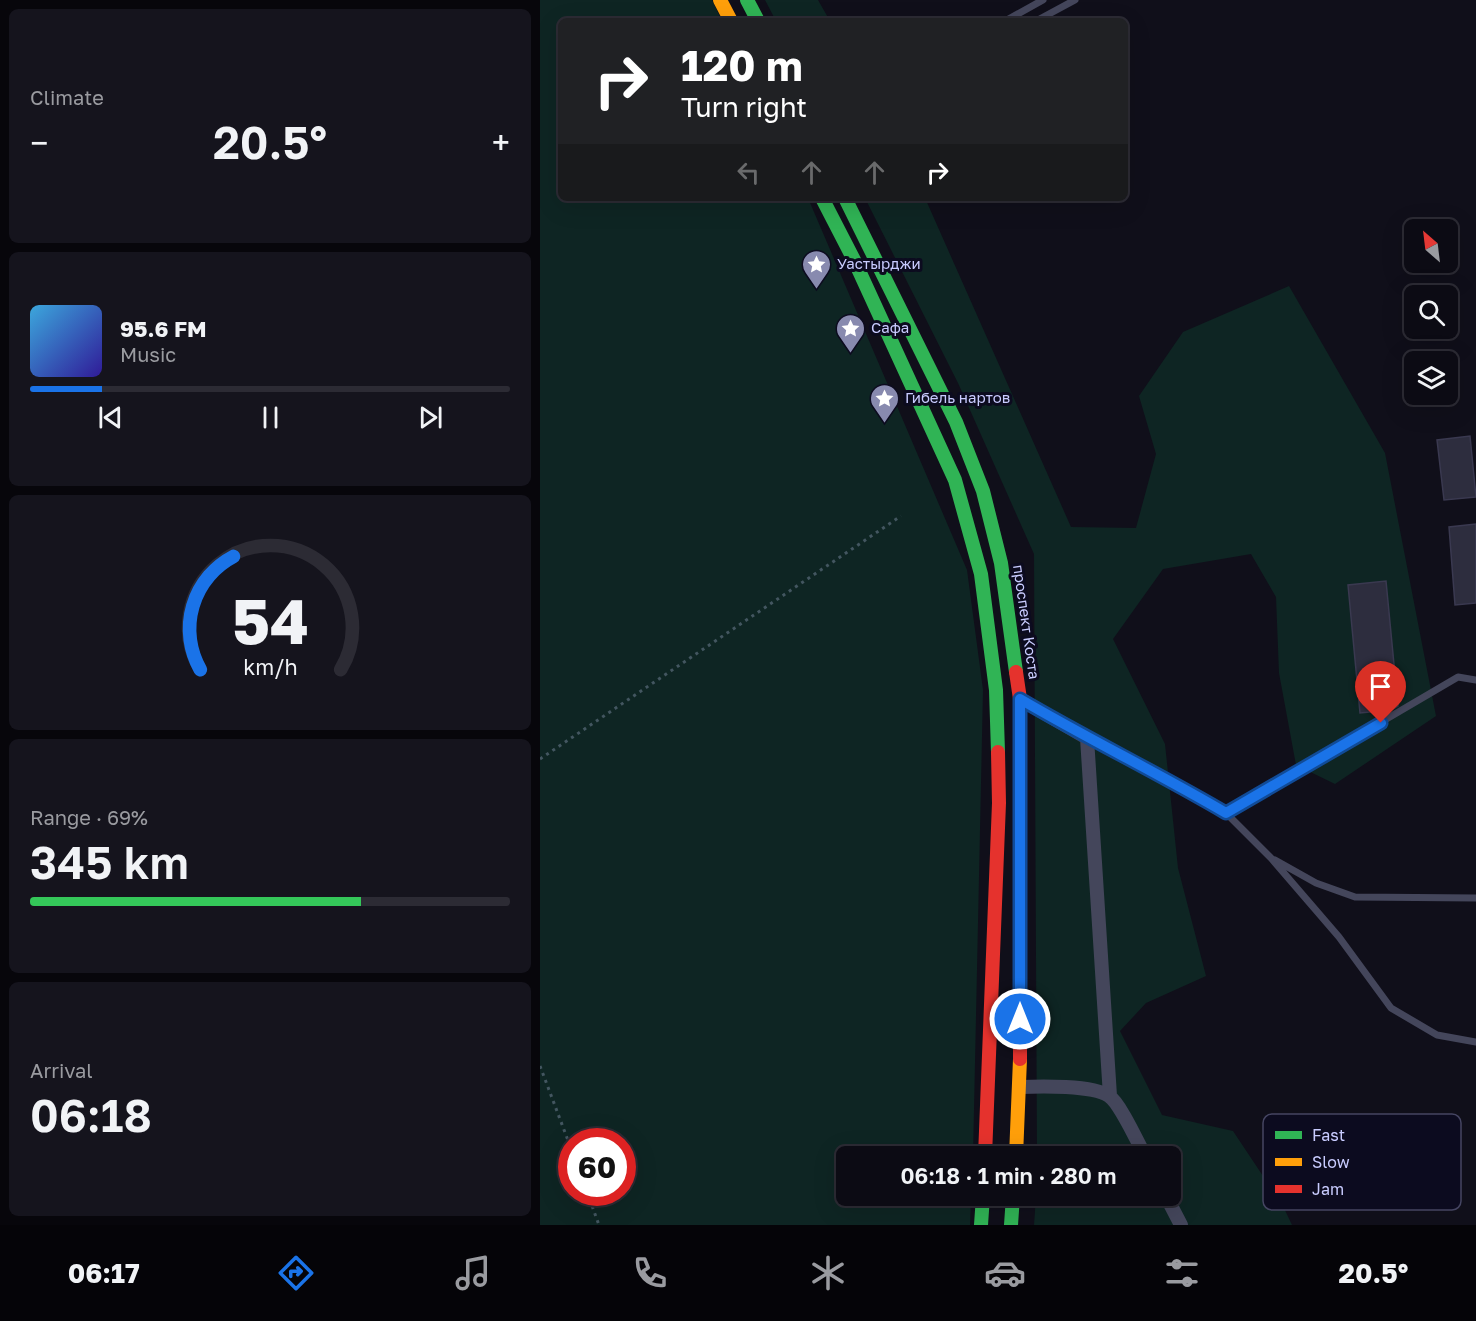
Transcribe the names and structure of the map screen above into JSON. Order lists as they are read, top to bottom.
{
  "streets": {
    "main road": ["проспект Коста"]
  },
  "places": {
    "place": ["Уастырджи", "Сафа", "Гибель нартов"]
  },
  "legend": ["Fast", "Slow", "Jam"],
  "north": "top left",
  "page": {
    "tile": [
      "Climate",
      ["Range · 69%", "345 km"],
      ["Arrival", "06:18"]
    ],
    "turn": ["120 m", "Turn right"],
    "heat": ["−", "20.5°", "+"],
    "song": ["95.6 FM", "Music"],
    "limit": "60",
    "trip": "06:18 · 1 min · 280 m",
    "tabs": ["06:17", "20.5°"],
    "gauge": ["54", "km/h"]
  }
}
